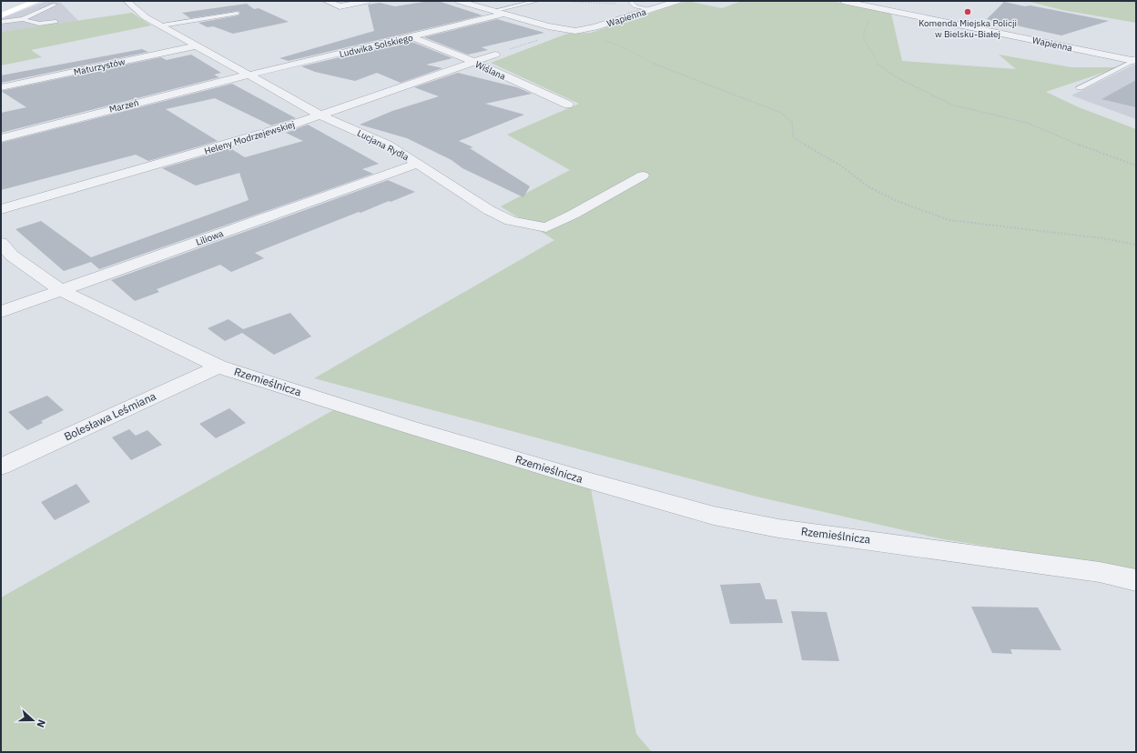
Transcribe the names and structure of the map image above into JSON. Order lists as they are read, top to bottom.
{
  "streets": {
    "street": [
      "Wapienna",
      "Ludwika Solskiego",
      "Maturzystów",
      "Wiślana",
      "Marzeń",
      "Heleny Modrzejewskiej",
      "Lucjana Rydla",
      "Liliowa",
      "Rzemieślnicza",
      "Bolesława Leśmiana"
    ]
  },
  "crossings": [
    ["Wapienna", "Ludwika Solskiego"],
    ["Ludwika Solskiego", "Wiślana"],
    ["Ludwika Solskiego", "Marzeń"],
    ["Ludwika Solskiego", "Lucjana Rydla"],
    ["Maturzystów", "Lucjana Rydla"],
    ["Wiślana", "Heleny Modrzejewskiej"],
    ["Marzeń", "Lucjana Rydla"],
    ["Heleny Modrzejewskiej", "Lucjana Rydla"],
    ["Lucjana Rydla", "Liliowa"],
    ["Liliowa", "Rzemieślnicza"],
    ["Rzemieślnicza", "Bolesława Leśmiana"]
  ],
  "places": ["Komenda Miejska Policji w Bielsku-Białej"],
  "north": "right"
}
